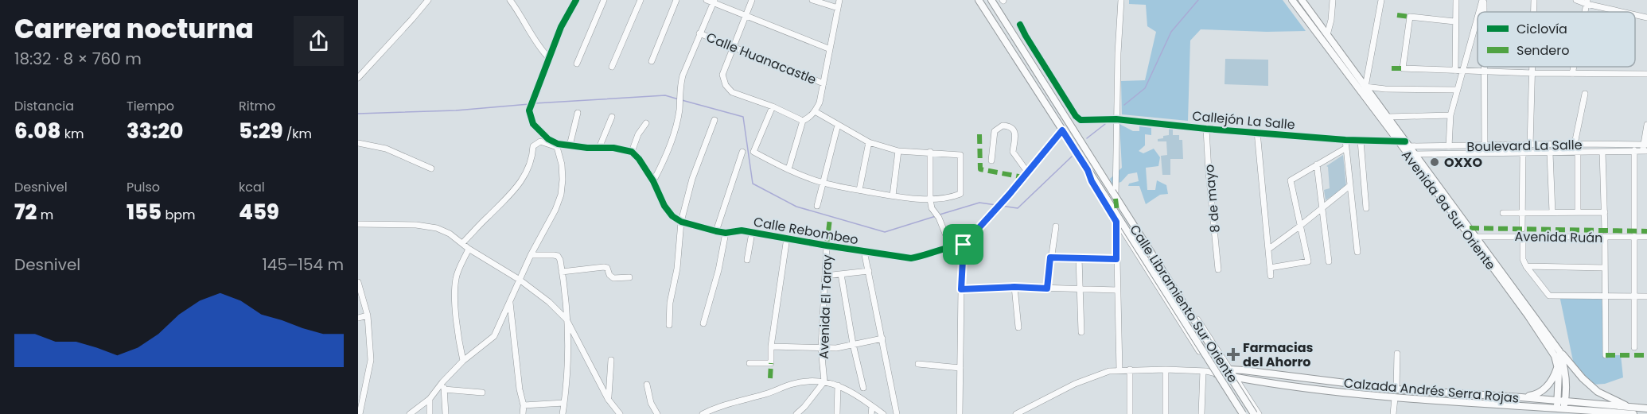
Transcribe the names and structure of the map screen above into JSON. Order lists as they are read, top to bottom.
{
  "streets": {
    "main road": ["Avenida 9a Sur Oriente", "Calle Libramiento Sur Oriente", "Calzada Andrés Serra Rojas"],
    "street": [
      "Calle Huanacastle",
      "Callejón La Salle",
      "Boulevard La Salle",
      "8 de mayo",
      "Calle Rebombeo",
      "Avenida Ruán",
      "Avenida El Taray"
    ]
  },
  "crossings": [
    ["Callejón La Salle", "Boulevard La Salle"],
    ["Callejón La Salle", "8 de mayo"],
    ["Callejón La Salle", "Avenida 9a Sur Oriente"],
    ["Boulevard La Salle", "Avenida 9a Sur Oriente"],
    ["Avenida 9a Sur Oriente", "Avenida Ruán"],
    ["Avenida 9a Sur Oriente", "Calzada Andrés Serra Rojas"],
    ["Calle Rebombeo", "Avenida El Taray"]
  ],
  "places": {
    "other": ["OXXO"],
    "health": ["Farmacias del Ahorro"]
  },
  "legend": ["Ciclovía", "Sendero"],
  "page": {
    "heading": ["Carrera nocturna", "18:32 · 8 × 760 m"],
    "stats": [
      ["Distancia", "6.08 km"],
      ["Tiempo", "33:20"],
      ["Ritmo", "5:29 /km"],
      ["Desnivel", "72 m"],
      ["Pulso", "155 bpm"],
      ["kcal", "459"]
    ],
    "chart": ["Desnivel", "145–154 m"]
  }
}
